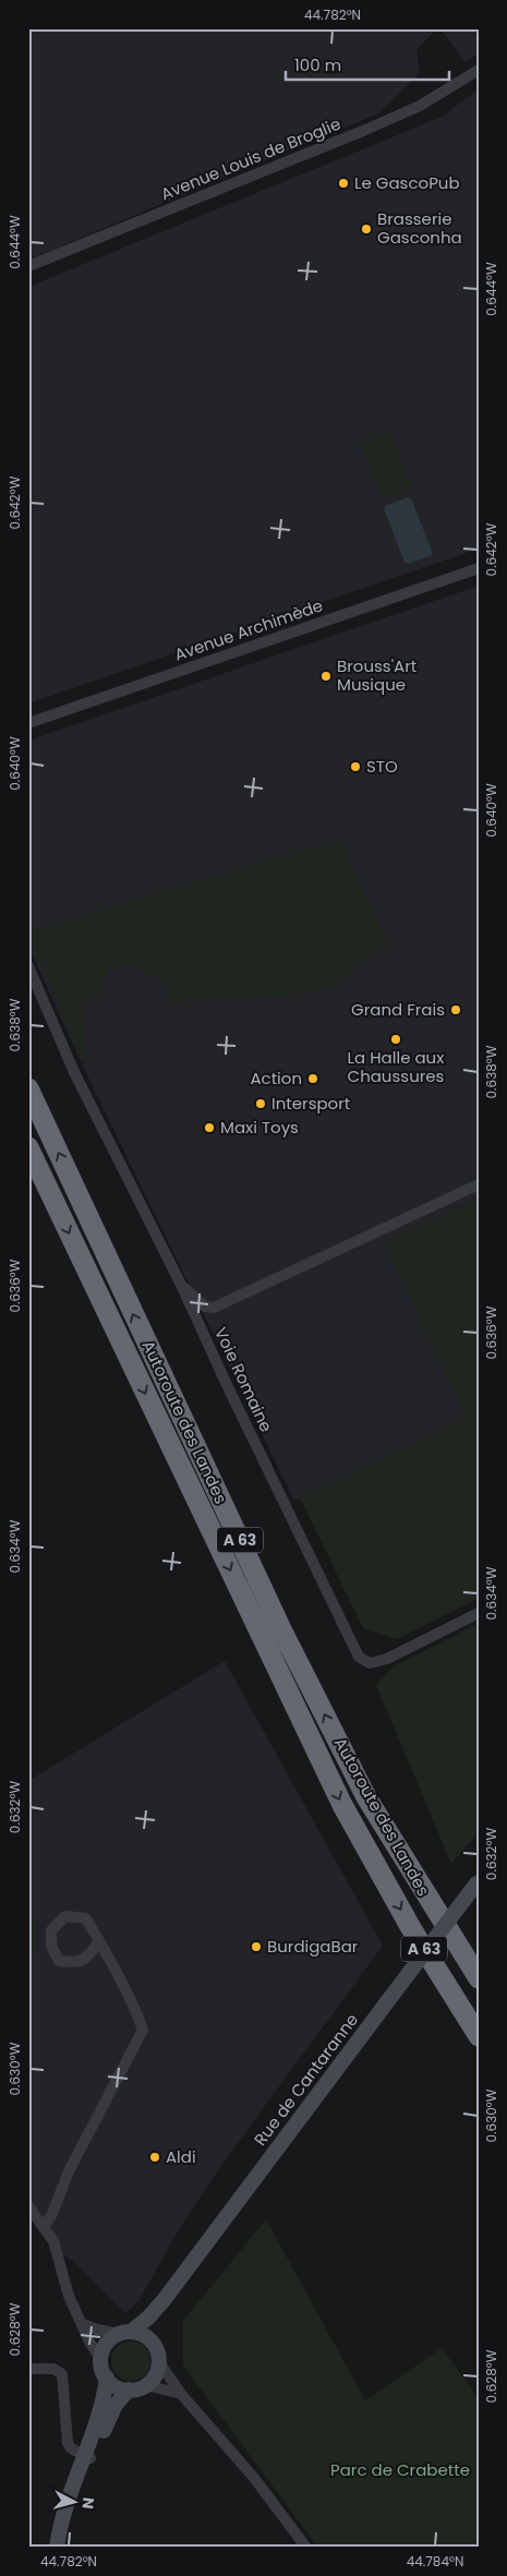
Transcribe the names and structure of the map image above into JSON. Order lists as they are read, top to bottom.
{
  "streets": {
    "highway": ["Autoroute des Landes", "A 63"],
    "street": [
      "Avenue Louis de Broglie",
      "Avenue Archimède",
      "Voie Romaine",
      "Rue de Cantaranne"
    ]
  },
  "parks": ["Parc de Crabette"],
  "places": [
    "Le GascoPub",
    "Brasserie Gasconha",
    "Brouss'Art Musique",
    "STO",
    "Grand Frais",
    "La Halle aux Chaussures",
    "Action",
    "Intersport",
    "Maxi Toys",
    "BurdigaBar",
    "Aldi"
  ],
  "scale_bar": "100 m",
  "north": "right",
  "coordinates": [
    "44.782°N",
    "0.644°W",
    "0.642°W",
    "0.640°W",
    "0.638°W",
    "0.636°W",
    "0.634°W",
    "0.632°W",
    "0.630°W",
    "0.628°W",
    "44.784°N"
  ]
}
